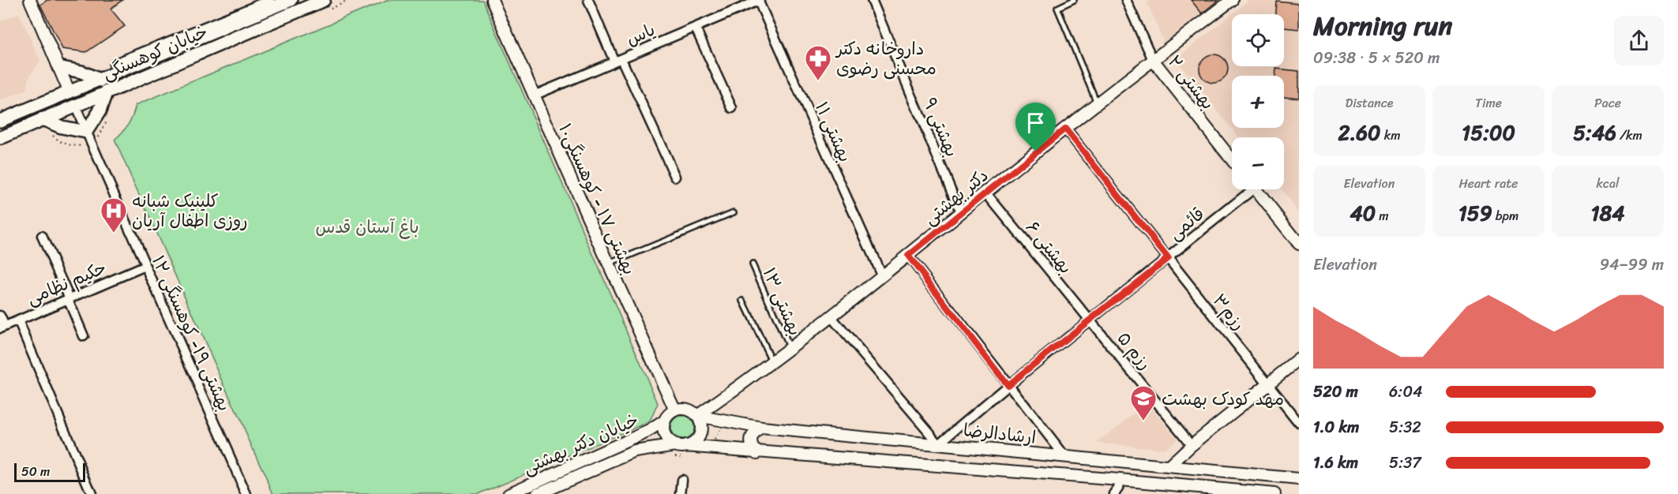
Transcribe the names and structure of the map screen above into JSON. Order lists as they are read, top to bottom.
{
  "streets": {
    "main road": ["خیابان کوهسنگی"],
    "street": [
      "یاس",
      "بهشتی ۲",
      "بهشتی ۹",
      "بهشتی ۱۱",
      "دکتر بهشتی",
      "بهشتی ۱۷ - کوهسنگی۱۰",
      "قائمی",
      "بهشتی ۶",
      "حکیم نظامی",
      "رزم۳",
      "بهشتی ۱۹- کوهسنگی ۱۲",
      "رزم ۵",
      "ارشادالرضا",
      "خیابان دکتر بهشتی"
    ],
    "lane": ["بهشتی ۱۳"]
  },
  "crossings": [
    ["یاس", "بهشتی ۱۱"],
    ["یاس", "بهشتی ۱۷ - کوهسنگی۱۰"],
    ["خیابان کوهسنگی", "بهشتی ۱۹- کوهسنگی ۱۲"],
    ["بهشتی ۲", "دکتر بهشتی"],
    ["بهشتی ۹", "دکتر بهشتی"],
    ["بهشتی ۱۱", "دکتر بهشتی"],
    ["دکتر بهشتی", "بهشتی ۱۷ - کوهسنگی۱۰"],
    ["دکتر بهشتی", "بهشتی ۶"],
    ["دکتر بهشتی", "بهشتی ۱۳"],
    ["دکتر بهشتی", "رزم۳"],
    ["دکتر بهشتی", "ارشادالرضا"],
    ["دکتر بهشتی", "خیابان دکتر بهشتی"],
    ["بهشتی ۱۷ - کوهسنگی۱۰", "ارشادالرضا"],
    ["بهشتی ۱۷ - کوهسنگی۱۰", "خیابان دکتر بهشتی"],
    ["قائمی", "بهشتی ۶"],
    ["قائمی", "رزم۳"],
    ["قائمی", "رزم ۵"],
    ["قائمی", "ارشادالرضا"],
    ["بهشتی ۶", "رزم ۵"],
    ["حکیم نظامی", "بهشتی ۱۹- کوهسنگی ۱۲"],
    ["ارشادالرضا", "خیابان دکتر بهشتی"]
  ],
  "parks": ["باغ آستان قدس"],
  "places": {
    "pharmacy": ["داروخانه دکتر محسنی رضوی"],
    "hospital": ["کلینیک شبانه روزی اطفال آریان"],
    "school or university": ["مهد کودک بهشت"]
  },
  "scale_bar": "50 m",
  "page": {
    "heading": ["Morning run", "09:38 · 5 × 520 m"],
    "map_buttons": ["+", "−"],
    "stats": [
      ["Distance", "2.60 km"],
      ["Time", "15:00"],
      ["Pace", "5:46 /km"],
      ["Elevation", "40 m"],
      ["Heart rate", "159 bpm"],
      ["kcal", "184"]
    ],
    "chart": ["Elevation", "94–99 m"],
    "list": [
      {
        "name": "520 m",
        "note": "6:04"
      },
      {
        "name": "1.0 km",
        "note": "5:32"
      },
      {
        "name": "1.6 km",
        "note": "5:37"
      }
    ],
    "scale": "50 m"
  }
}
